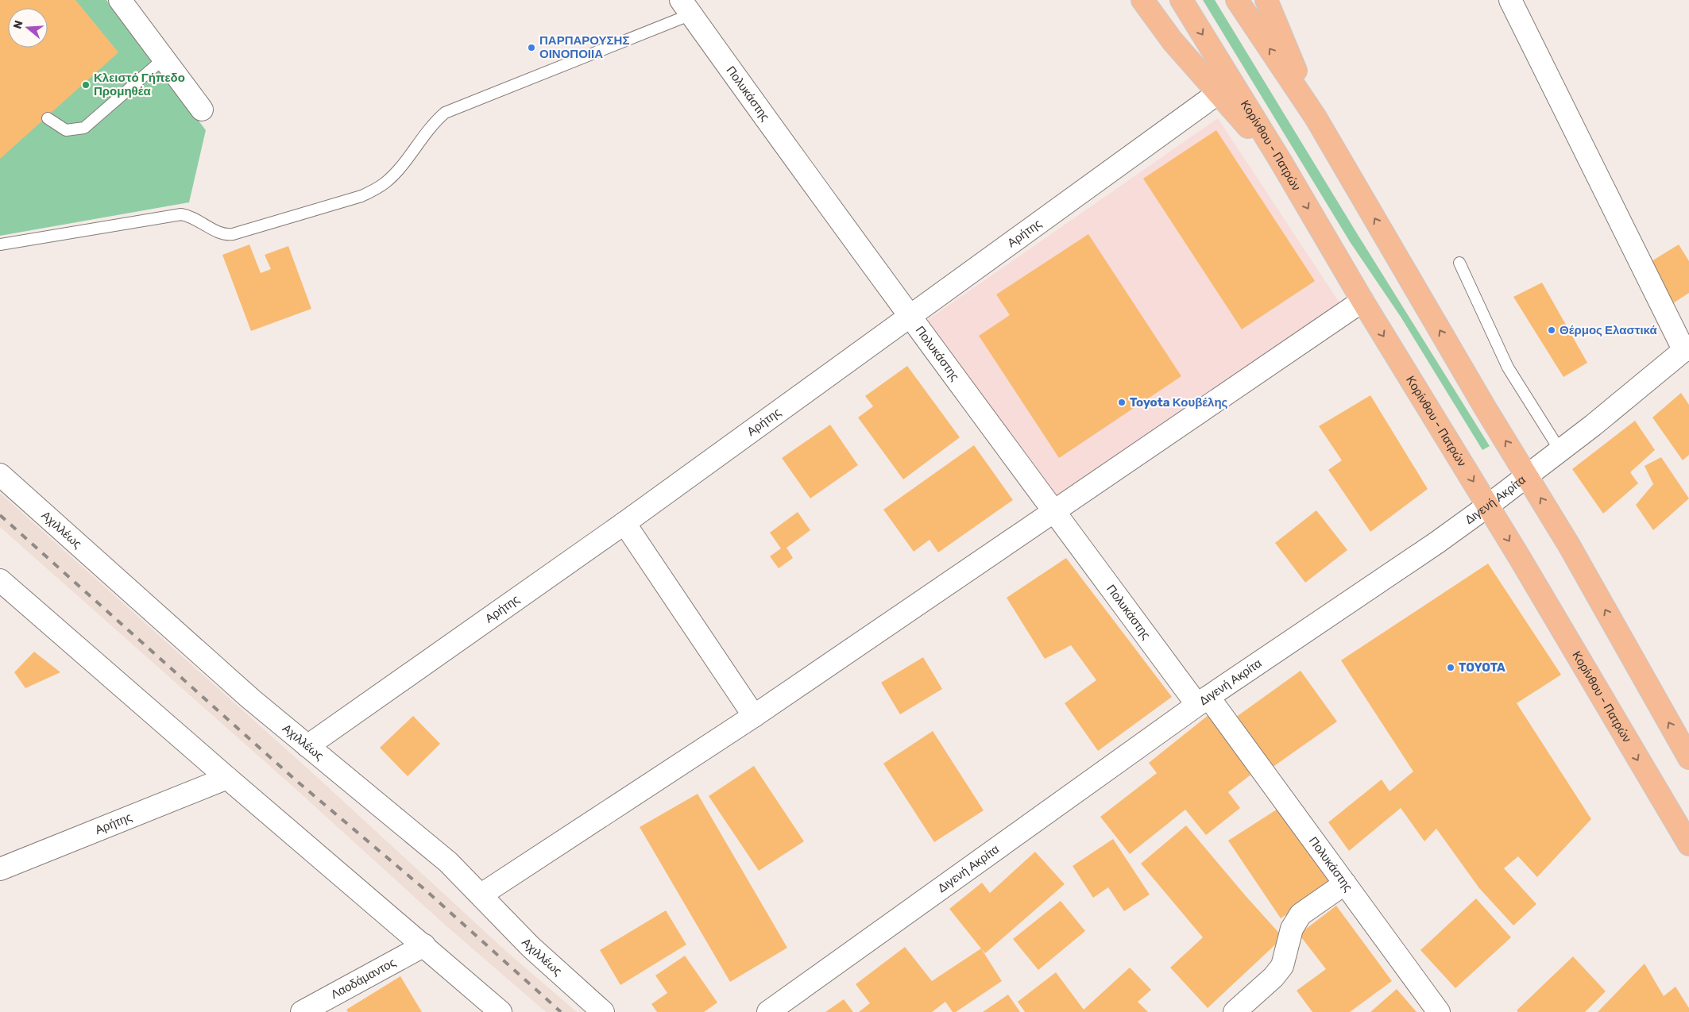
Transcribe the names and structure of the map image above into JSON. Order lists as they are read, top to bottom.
{
  "streets": {
    "highway": ["Κορίνθου - Πατρών"],
    "street": [
      "Πολυκάστης",
      "Αρήτης",
      "Διγενή Ακρίτα",
      "Αχιλλέως",
      "Λαοδάμαντος"
    ]
  },
  "crossings": [
    ["Πολυκάστης", "Αρήτης"],
    ["Πολυκάστης", "Διγενή Ακρίτα"],
    ["Κορίνθου - Πατρών", "Διγενή Ακρίτα"],
    ["Αρήτης", "Αχιλλέως"]
  ],
  "places": [
    "ΠΑΡΠΑΡΟΥΣΗΣ ΟΙΝΟΠΟΙΙΑ",
    "Κλειστό Γήπεδο Προμηθέα",
    "Θέρμος Ελαστικά",
    "Toyota Κουβέλης",
    "TOYOTA"
  ],
  "north": "left"
}
